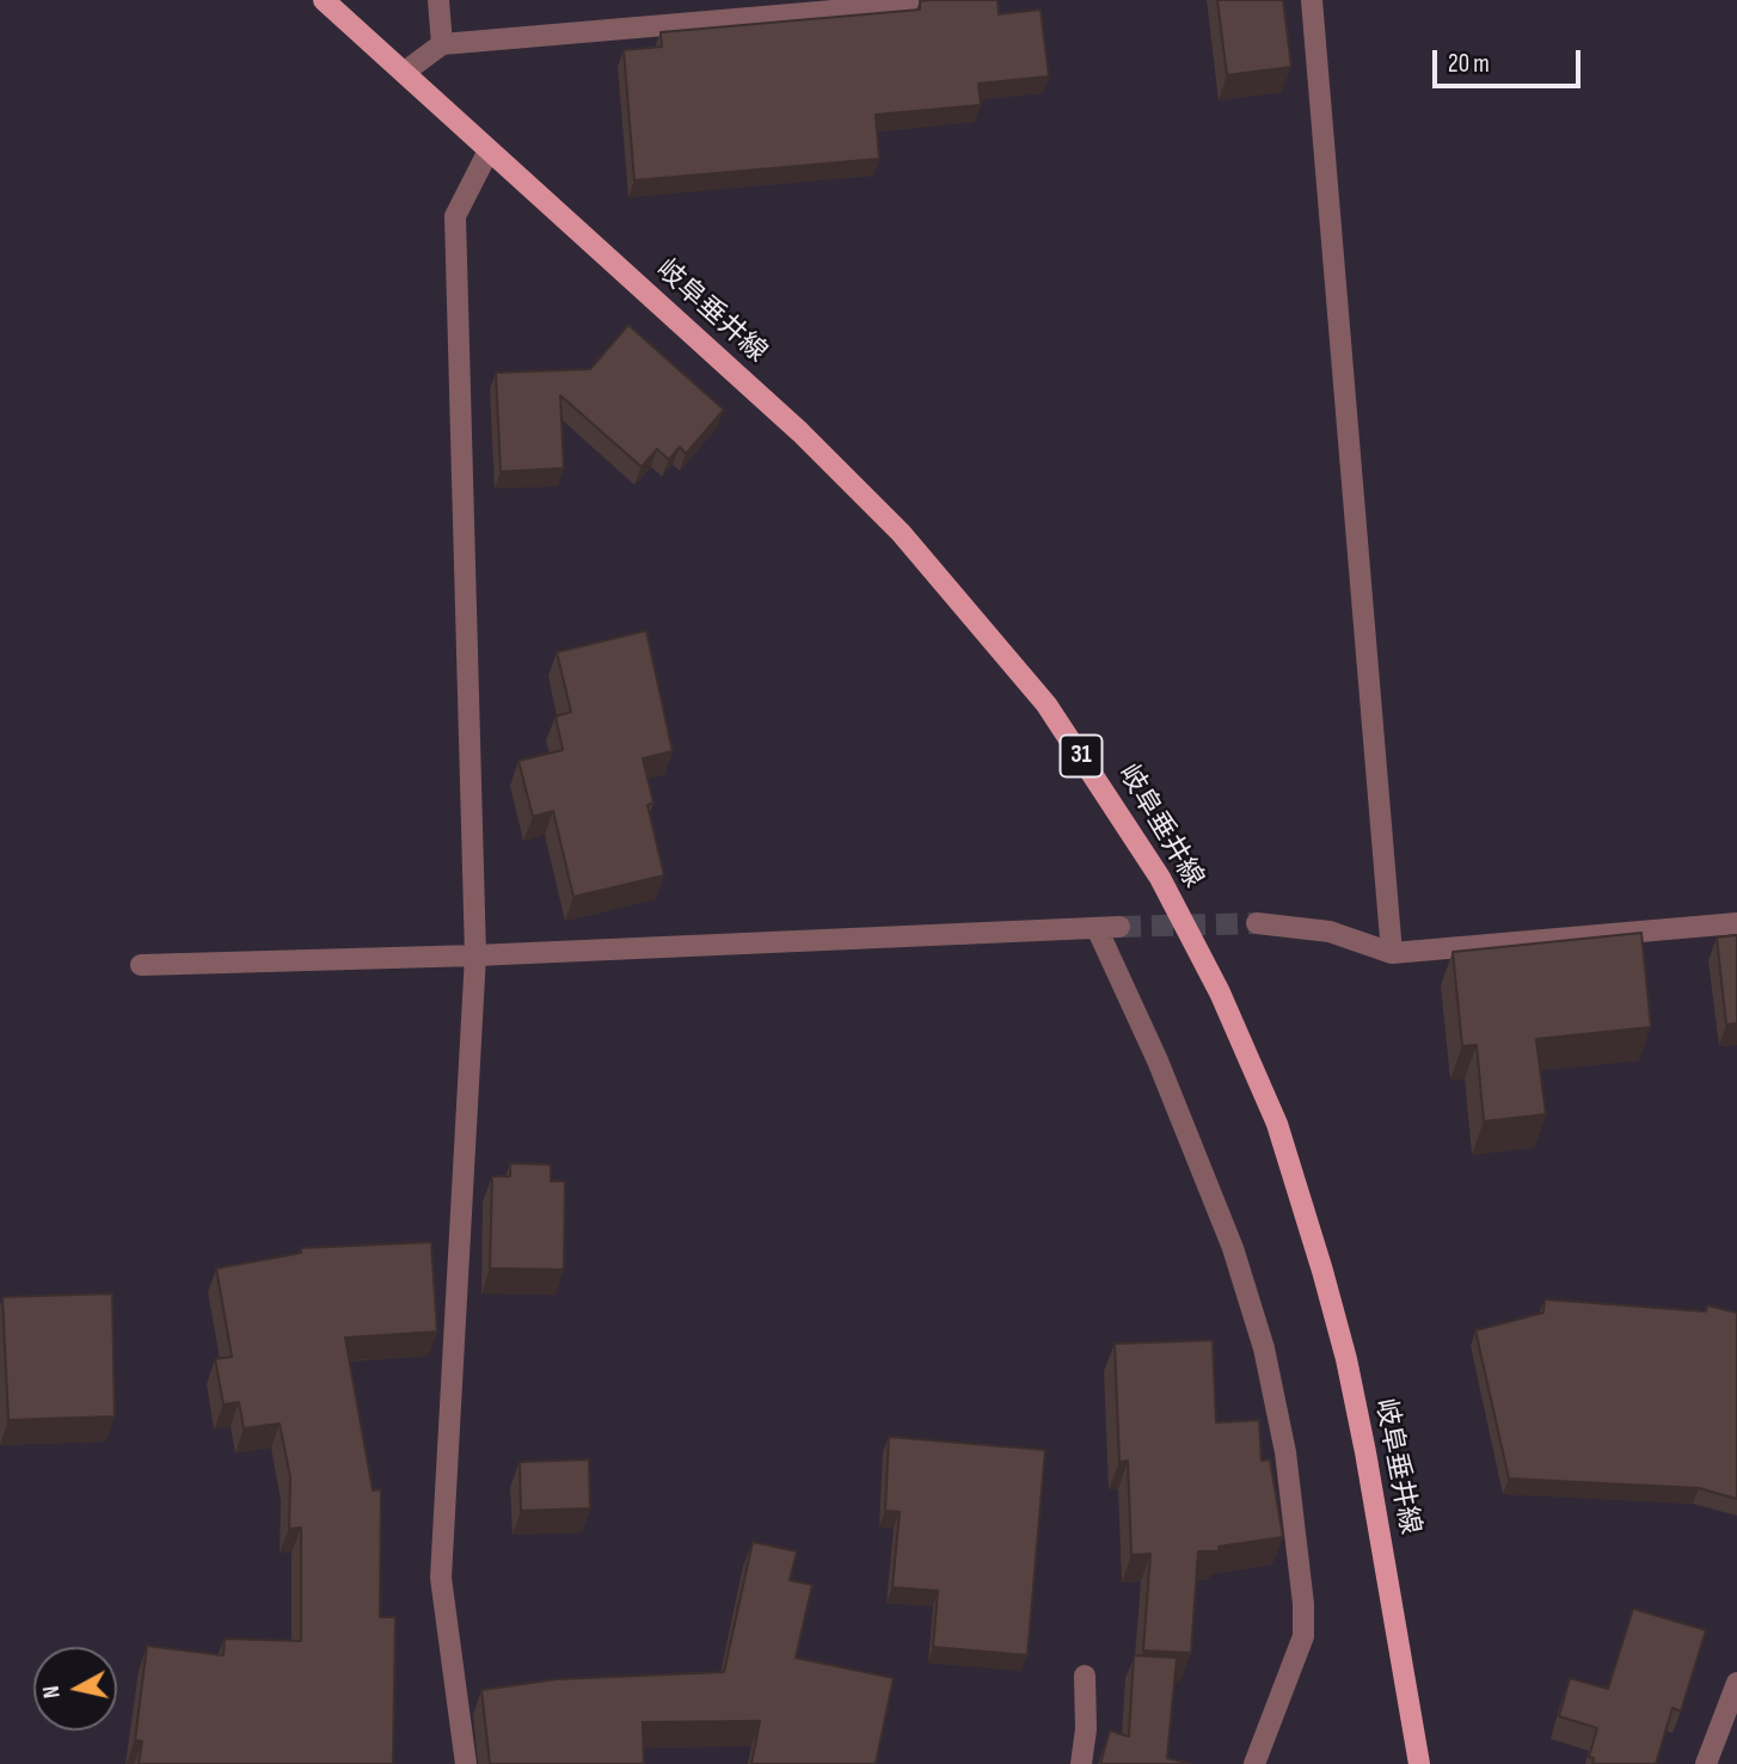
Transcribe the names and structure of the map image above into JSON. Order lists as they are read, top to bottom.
{
  "streets": {
    "main road": ["岐阜垂井線", "31"]
  },
  "scale_bar": "20 m",
  "north": "left"
}
